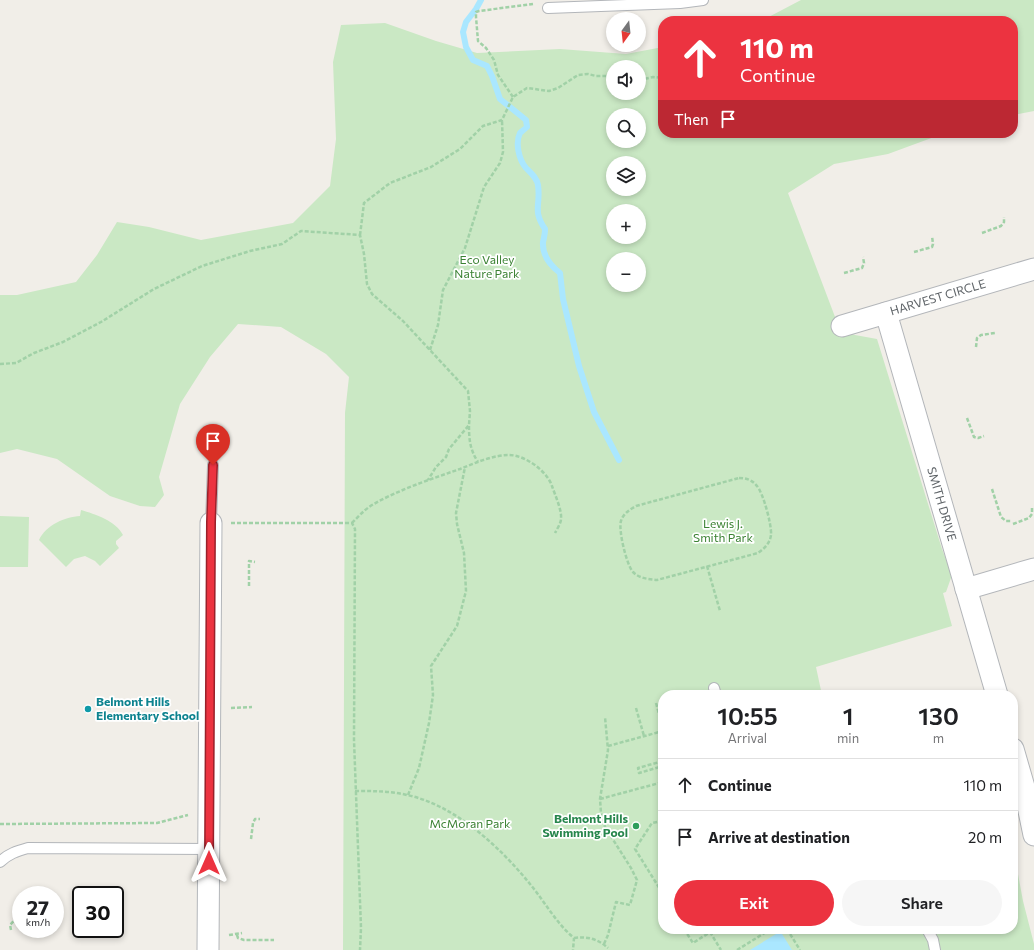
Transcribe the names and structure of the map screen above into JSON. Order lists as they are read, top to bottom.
{
  "streets": {
    "street": ["HARVEST CIRCLE", "SMITH DRIVE"]
  },
  "crossings": [
    ["HARVEST CIRCLE", "SMITH DRIVE"]
  ],
  "parks": ["Eco Valley Nature Park", "Lewis J. Smith Park", "McMoran Park"],
  "places": ["Belmont Hills Elementary School", "Belmont Hills Swimming Pool"],
  "north": "bottom",
  "page": {
    "map_buttons": ["+", "−"],
    "turn": ["110 m", "Continue"],
    "then": "Then",
    "eta": [
      "10:55",
      "Arrival",
      "1",
      "min",
      "130",
      "m"
    ],
    "list": [
      {
        "name": "Continue",
        "value": "110 m"
      },
      {
        "name": "Arrive at destination",
        "value": "20 m"
      }
    ],
    "buttons": ["Exit", "Share"],
    "speed": "27 km/h",
    "limit": "30"
  }
}
